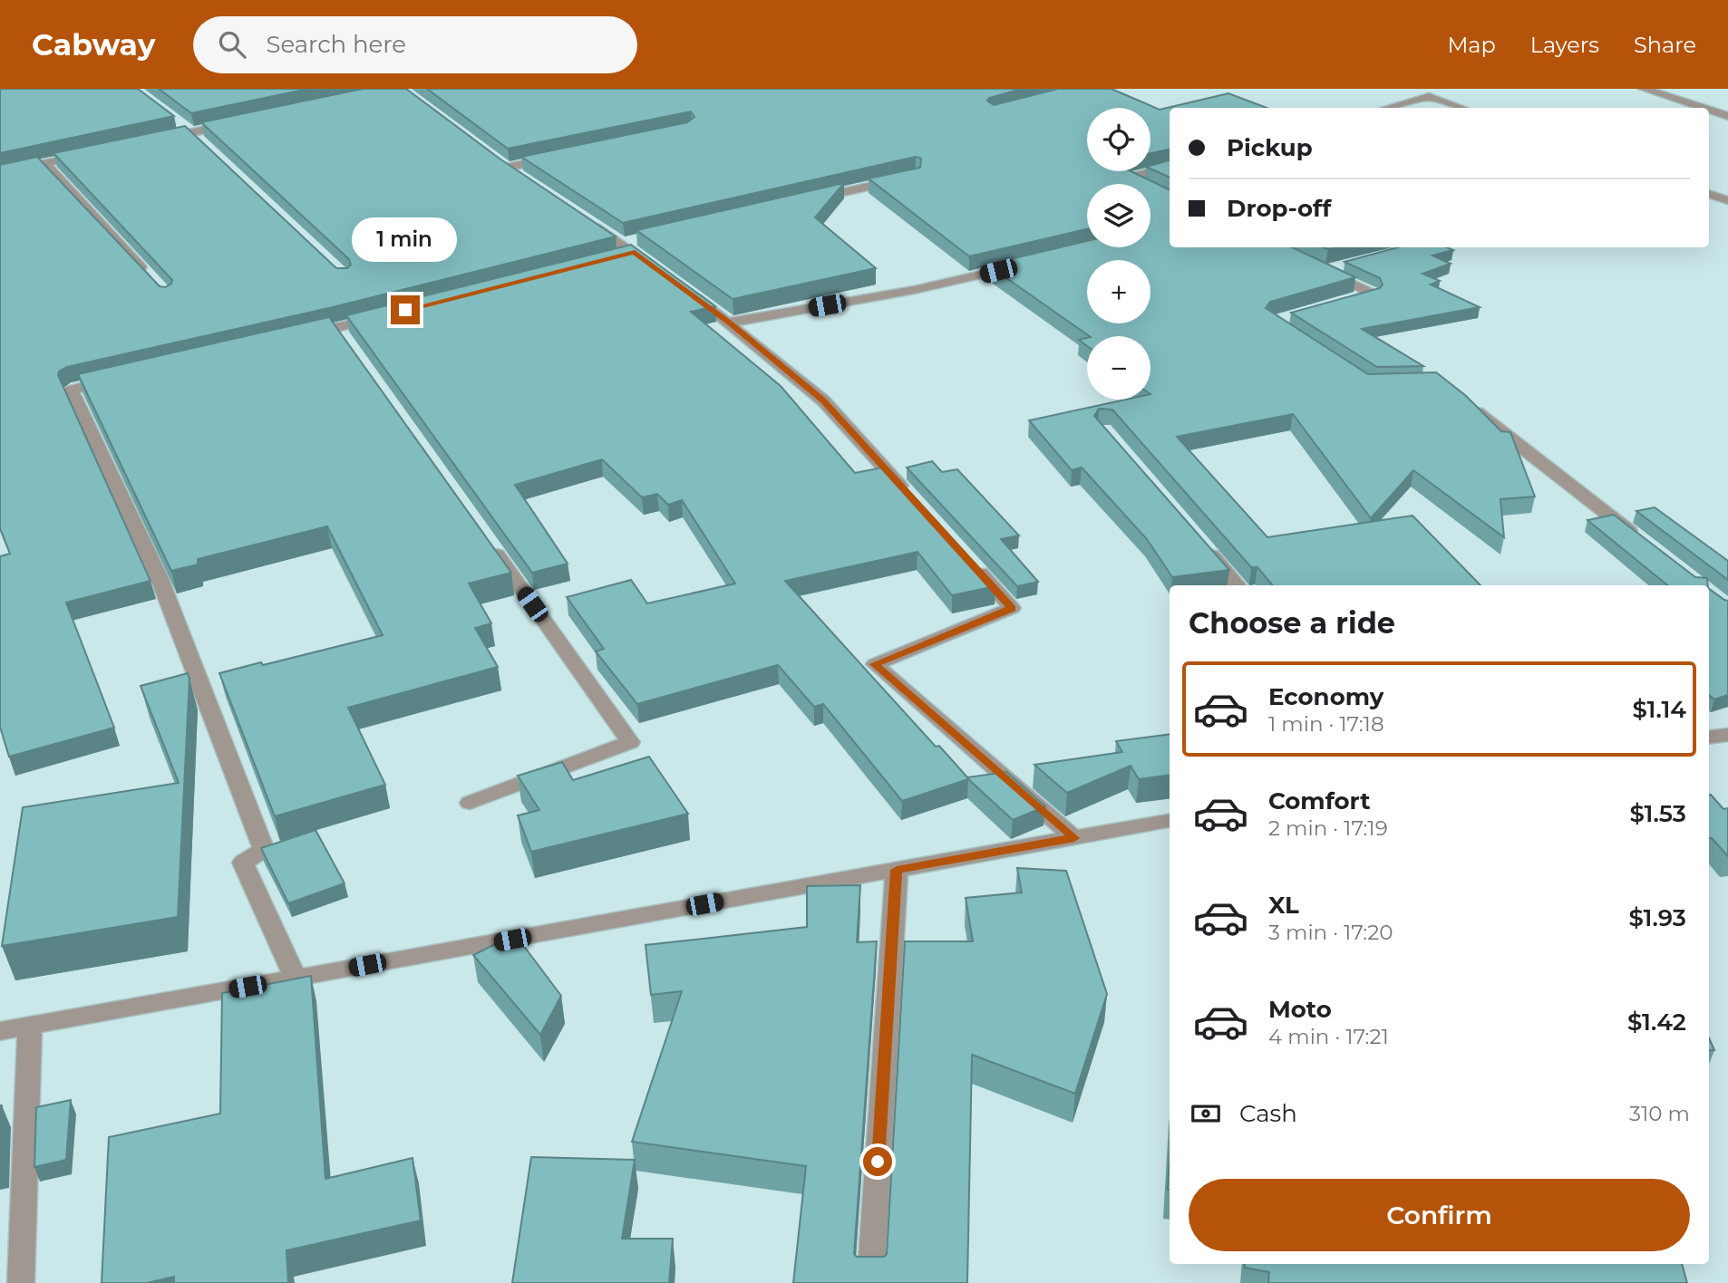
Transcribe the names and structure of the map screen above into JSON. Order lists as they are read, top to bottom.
{
  "page": {
    "header": "Cabway",
    "search": "Search here",
    "nav": ["Map", "Layers", "Share"],
    "map_buttons": ["+", "−"],
    "banner": ["Pickup", "Drop-off"],
    "bubble": "1 min",
    "heading": "Choose a ride",
    "list": [
      {
        "name": "Economy",
        "note": "1 min · 17:18",
        "value": "$1.14"
      },
      {
        "name": "Comfort",
        "note": "2 min · 17:19",
        "value": "$1.53"
      },
      {
        "name": "XL",
        "note": "3 min · 17:20",
        "value": "$1.93"
      },
      {
        "name": "Moto",
        "note": "4 min · 17:21",
        "value": "$1.42"
      }
    ],
    "pay": ["Cash", "310 m"],
    "buttons": "Confirm"
  }
}
